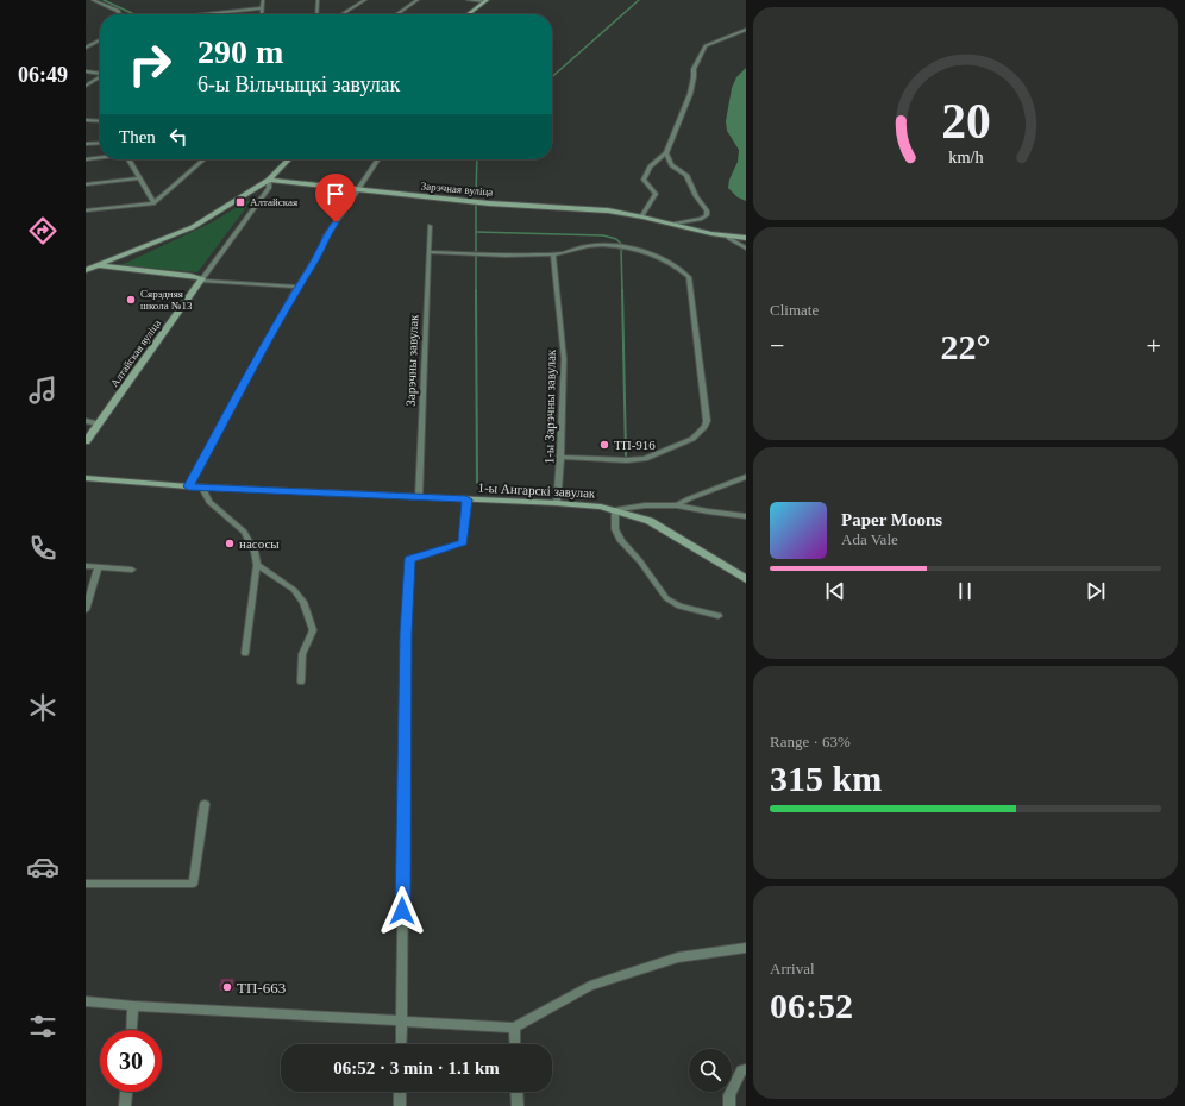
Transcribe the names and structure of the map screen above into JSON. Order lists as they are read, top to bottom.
{
  "streets": {
    "street": [
      "Зарэчная вуліца",
      "Алтайская вуліца",
      "Зарэчны завулак",
      "1-ы Зарэчны завулак",
      "1-ы Ангарскі завулак"
    ]
  },
  "crossings": [
    ["Зарэчная вуліца", "Алтайская вуліца"],
    ["Зарэчны завулак", "1-ы Ангарскі завулак"],
    ["1-ы Зарэчны завулак", "1-ы Ангарскі завулак"]
  ],
  "places": {
    "transit": ["Алтайская"],
    "other": [
      "Сярэдняя школа №13",
      "ТП-916",
      "насосы",
      "ТП-663"
    ]
  },
  "page": {
    "tabs": "06:49",
    "turn": ["290 m", "6-ы Вільчыцкі завулак"],
    "then": "Then",
    "tile": [
      "Climate",
      ["Range · 63%", "315 km"],
      ["Arrival", "06:52"]
    ],
    "heat": ["−", "22°", "+"],
    "song": ["Paper Moons", "Ada Vale"],
    "limit": "30",
    "trip": "06:52 · 3 min · 1.1 km",
    "gauge": ["20", "km/h"]
  }
}
